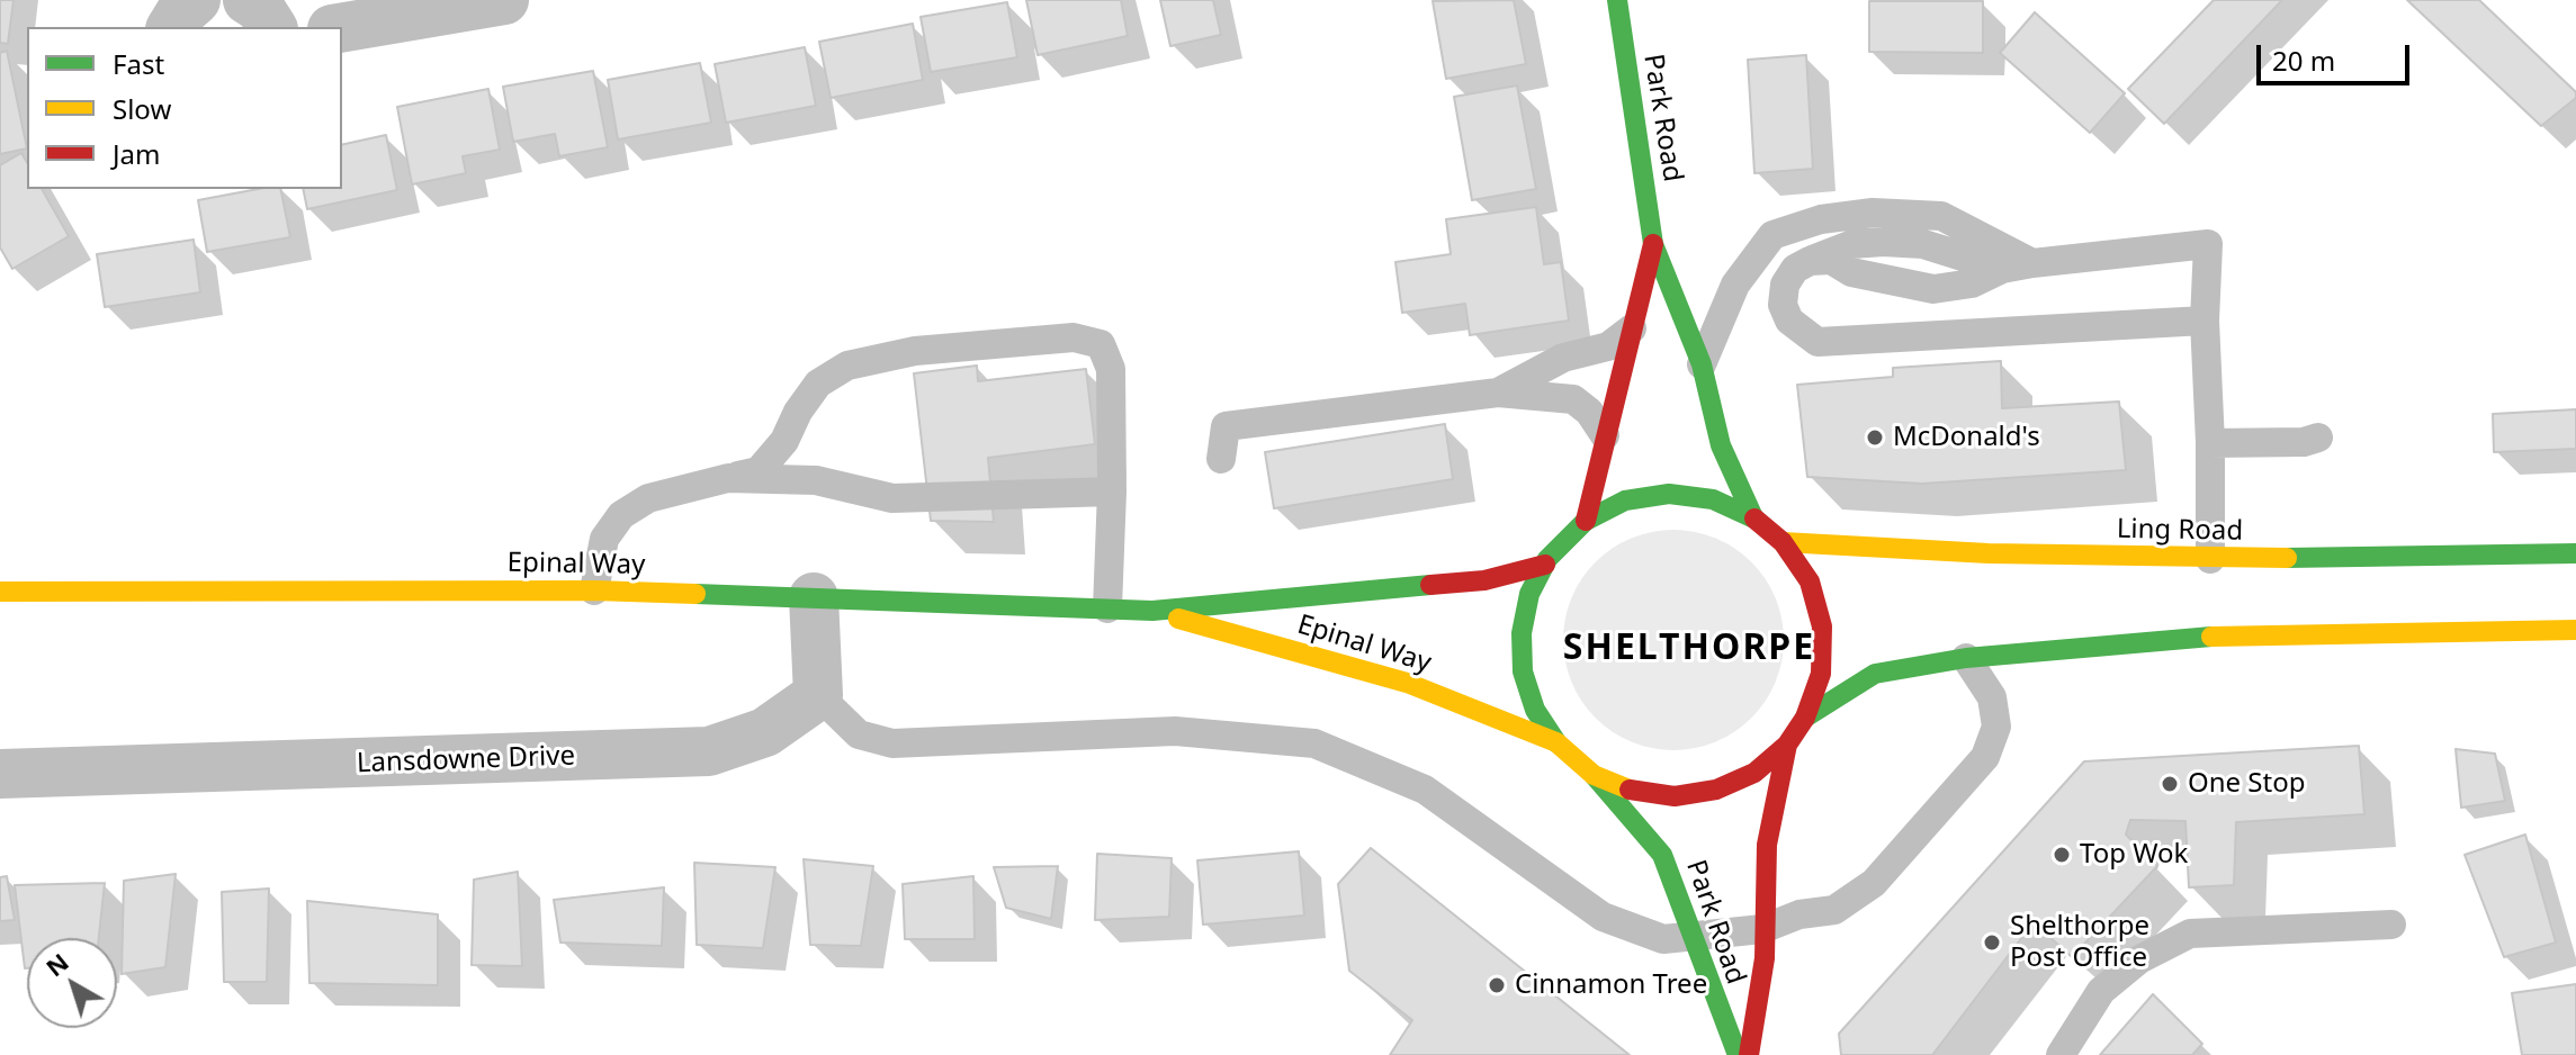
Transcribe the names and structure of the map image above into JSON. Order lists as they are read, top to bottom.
{
  "streets": {
    "main road": ["Park Road", "Ling Road", "Epinal Way"],
    "street": ["Lansdowne Drive"]
  },
  "crossings": [
    ["Park Road", "Ling Road"],
    ["Park Road", "Epinal Way"],
    ["Ling Road", "Epinal Way"]
  ],
  "districts": ["SHELTHORPE"],
  "places": [
    "McDonald's",
    "One Stop",
    "Top Wok",
    "Shelthorpe Post Office",
    "Cinnamon Tree"
  ],
  "legend": ["Fast", "Slow", "Jam"],
  "scale_bar": "20 m",
  "north": "top left"
}
